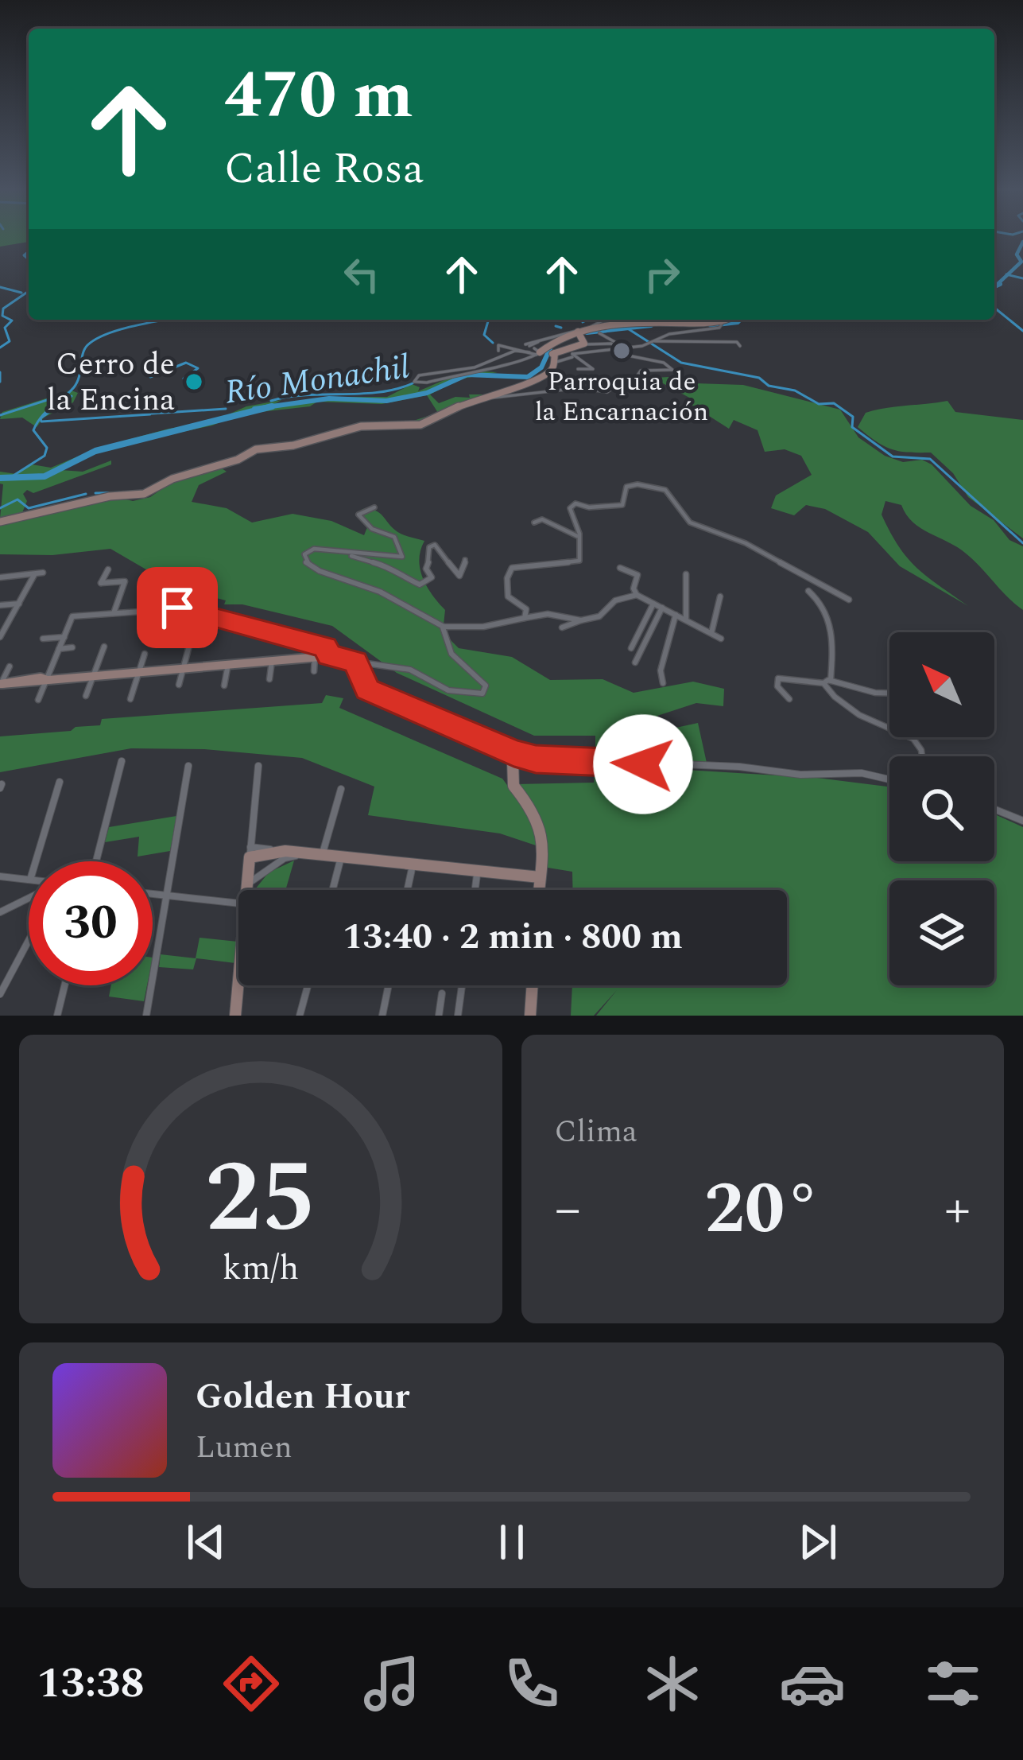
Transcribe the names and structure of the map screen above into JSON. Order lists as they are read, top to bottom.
{
  "water": ["Río Monachil"],
  "places": ["Parroquia de la Encarnación", "Cerro de la Encina"],
  "north": "top left",
  "page": {
    "turn": ["470 m", "Calle Rosa"],
    "limit": "30",
    "trip": "13:40 · 2 min · 800 m",
    "tile": "Clima",
    "heat": ["−", "20°", "+"],
    "song": ["Golden Hour", "Lumen"],
    "tabs": "13:38",
    "gauge": ["25", "km/h"]
  }
}
